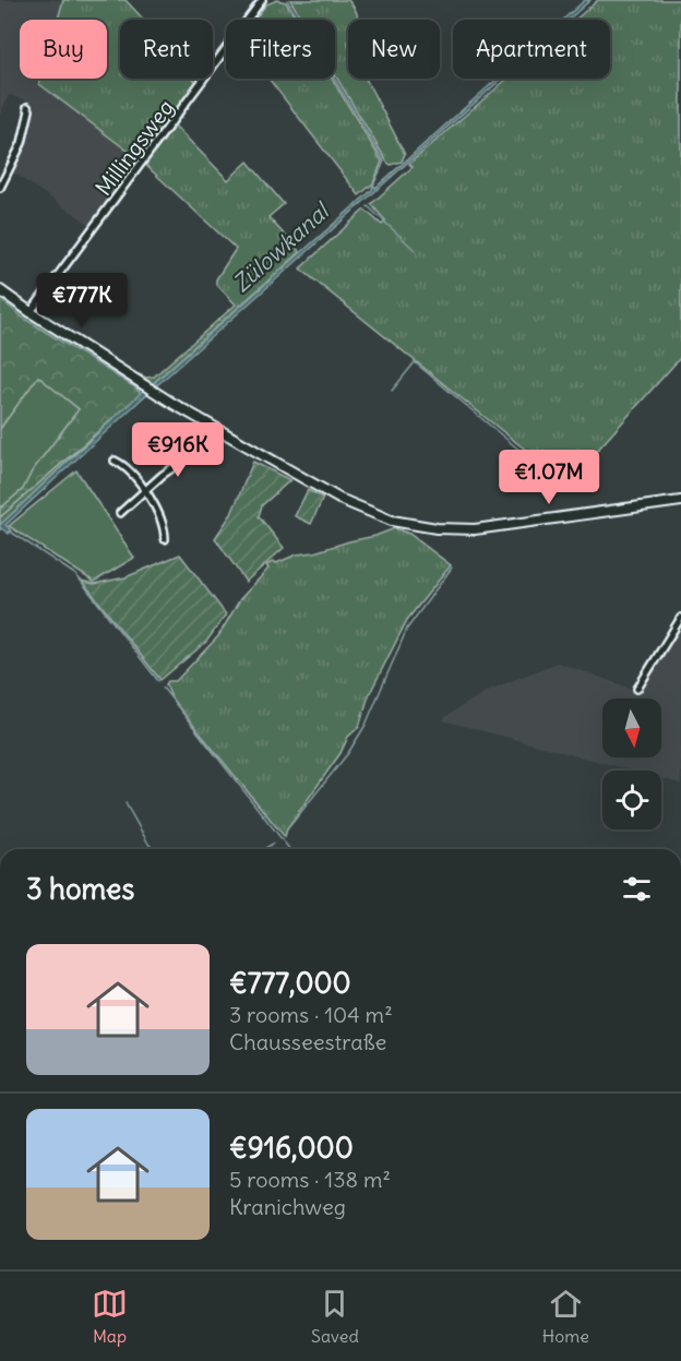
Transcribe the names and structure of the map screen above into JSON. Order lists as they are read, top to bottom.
{
  "streets": {
    "street": ["Millingsweg"]
  },
  "water": ["Zülowkanal"],
  "north": "bottom",
  "page": {
    "chip": [
      "Buy",
      "Rent",
      "Filters",
      "New",
      "Apartment"
    ],
    "price": ["€777K", "€916K", "€1.07M"],
    "heading": "3 homes",
    "list": [
      {
        "name": "€777,000",
        "note": "3 rooms · 104 m² · Chausseestraße"
      },
      {
        "name": "€916,000",
        "note": "5 rooms · 138 m² · Kranichweg"
      }
    ],
    "tabs": ["Map", "Saved", "Home"]
  }
}
